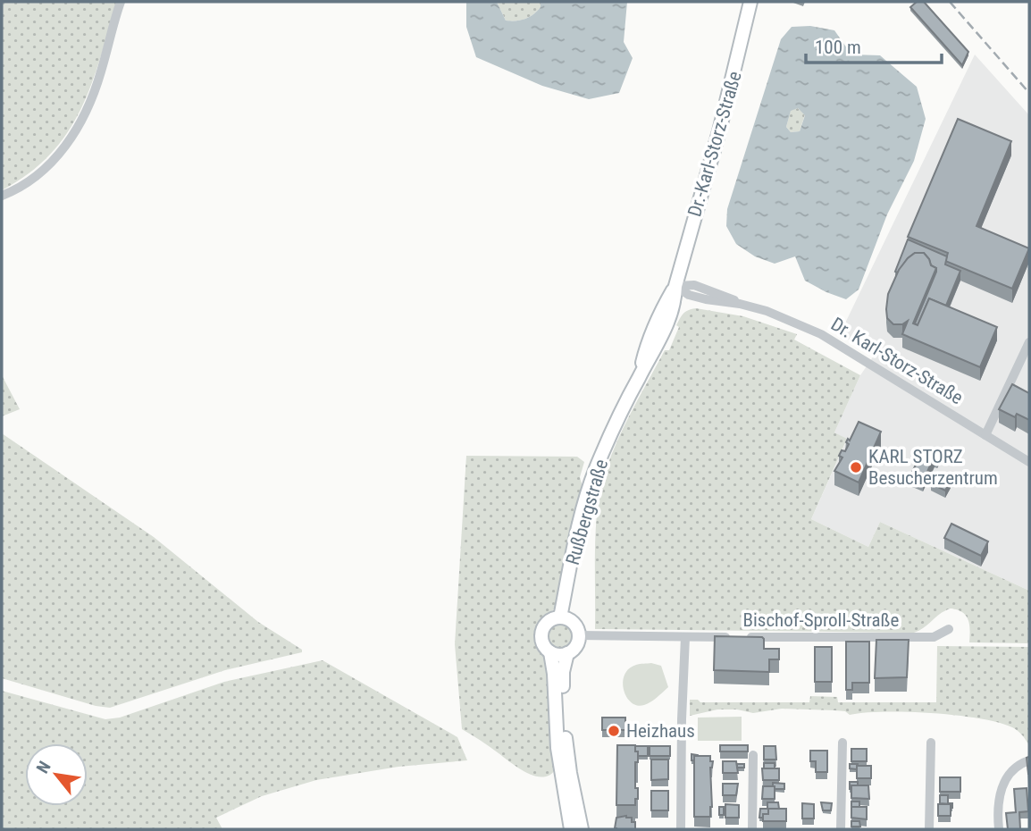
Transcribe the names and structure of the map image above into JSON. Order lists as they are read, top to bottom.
{
  "streets": {
    "street": [
      "Dr.-Karl-Storz-Straße",
      "Dr. Karl-Storz-Straße",
      "Rußbergstraße",
      "Bischof-Sproll-Straße"
    ]
  },
  "crossings": [
    ["Dr.-Karl-Storz-Straße", "Dr. Karl-Storz-Straße"],
    ["Dr.-Karl-Storz-Straße", "Rußbergstraße"],
    ["Dr. Karl-Storz-Straße", "Rußbergstraße"],
    ["Rußbergstraße", "Bischof-Sproll-Straße"]
  ],
  "places": ["KARL STORZ Besucherzentrum", "Heizhaus"],
  "scale_bar": "100 m",
  "north": "top left"
}
